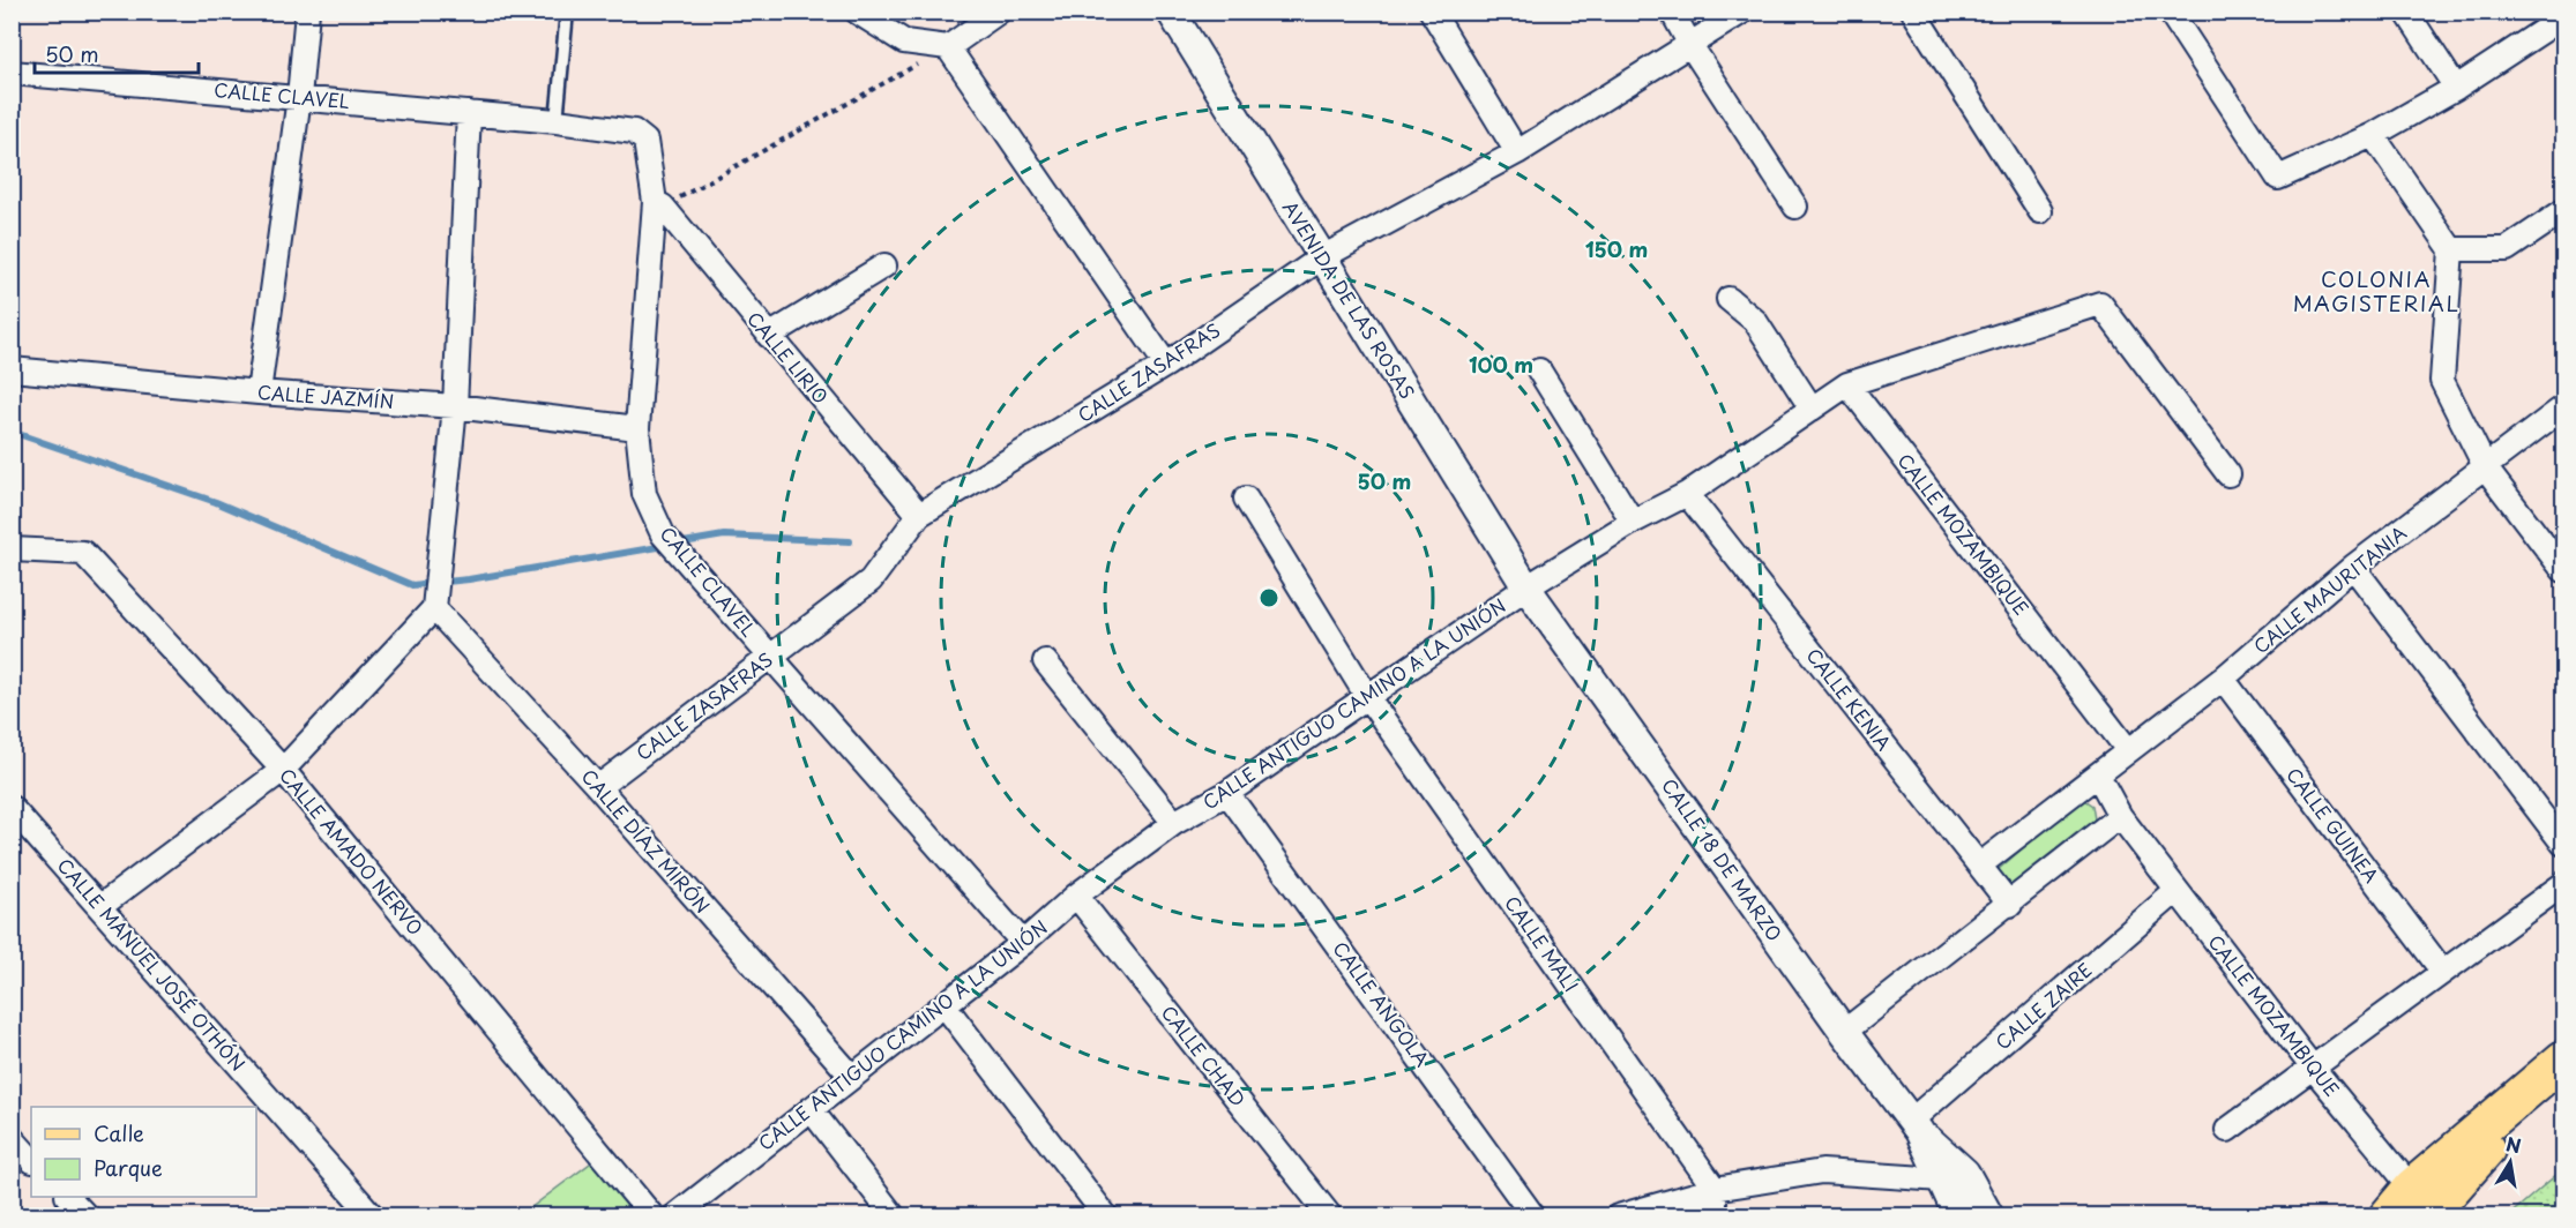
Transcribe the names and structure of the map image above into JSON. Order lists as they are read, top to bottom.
{
  "streets": {
    "street": [
      "CALLE CLAVEL",
      "AVENIDA DE LAS ROSAS",
      "CALLE LIRIO",
      "CALLE ZASAFRAS",
      "CALLE JAZMÍN",
      "CALLE MOZAMBIQUE",
      "CALLE MAURITANIA",
      "CALLE KENIA",
      "CALLE ANTIGUO CAMINO A LA UNIÓN",
      "CALLE GUINEA",
      "CALLE DÍAZ MIRÓN",
      "CALLE AMADO NERVO",
      "CALLE 18 DE MARZO",
      "CALLE MALI",
      "CALLE MANUEL JOSÉ OTHÓN",
      "CALLE ANGOLA",
      "CALLE ZAIRE",
      "CALLE CHAD"
    ]
  },
  "crossings": [
    ["CALLE CLAVEL", "CALLE LIRIO"],
    ["CALLE CLAVEL", "CALLE ZASAFRAS"],
    ["CALLE CLAVEL", "CALLE JAZMÍN"],
    ["CALLE CLAVEL", "CALLE ANTIGUO CAMINO A LA UNIÓN"],
    ["AVENIDA DE LAS ROSAS", "CALLE ZASAFRAS"],
    ["AVENIDA DE LAS ROSAS", "CALLE ANTIGUO CAMINO A LA UNIÓN"],
    ["AVENIDA DE LAS ROSAS", "CALLE 18 DE MARZO"],
    ["CALLE LIRIO", "CALLE ZASAFRAS"],
    ["CALLE ZASAFRAS", "CALLE DÍAZ MIRÓN"],
    ["CALLE MOZAMBIQUE", "CALLE MAURITANIA"],
    ["CALLE MOZAMBIQUE", "CALLE ANTIGUO CAMINO A LA UNIÓN"],
    ["CALLE MOZAMBIQUE", "CALLE ZAIRE"],
    ["CALLE MAURITANIA", "CALLE KENIA"],
    ["CALLE MAURITANIA", "CALLE GUINEA"],
    ["CALLE KENIA", "CALLE ANTIGUO CAMINO A LA UNIÓN"],
    ["CALLE ANTIGUO CAMINO A LA UNIÓN", "CALLE DÍAZ MIRÓN"],
    ["CALLE ANTIGUO CAMINO A LA UNIÓN", "CALLE 18 DE MARZO"],
    ["CALLE ANTIGUO CAMINO A LA UNIÓN", "CALLE MALI"],
    ["CALLE ANTIGUO CAMINO A LA UNIÓN", "CALLE ANGOLA"],
    ["CALLE ANTIGUO CAMINO A LA UNIÓN", "CALLE CHAD"],
    ["CALLE 18 DE MARZO", "CALLE ZAIRE"]
  ],
  "districts": ["COLONIA MAGISTERIAL"],
  "legend": ["Calle", "Parque"],
  "scale_bar": "50 m",
  "north": "top",
  "rings": ["150 m", "100 m", "50 m"]
}
